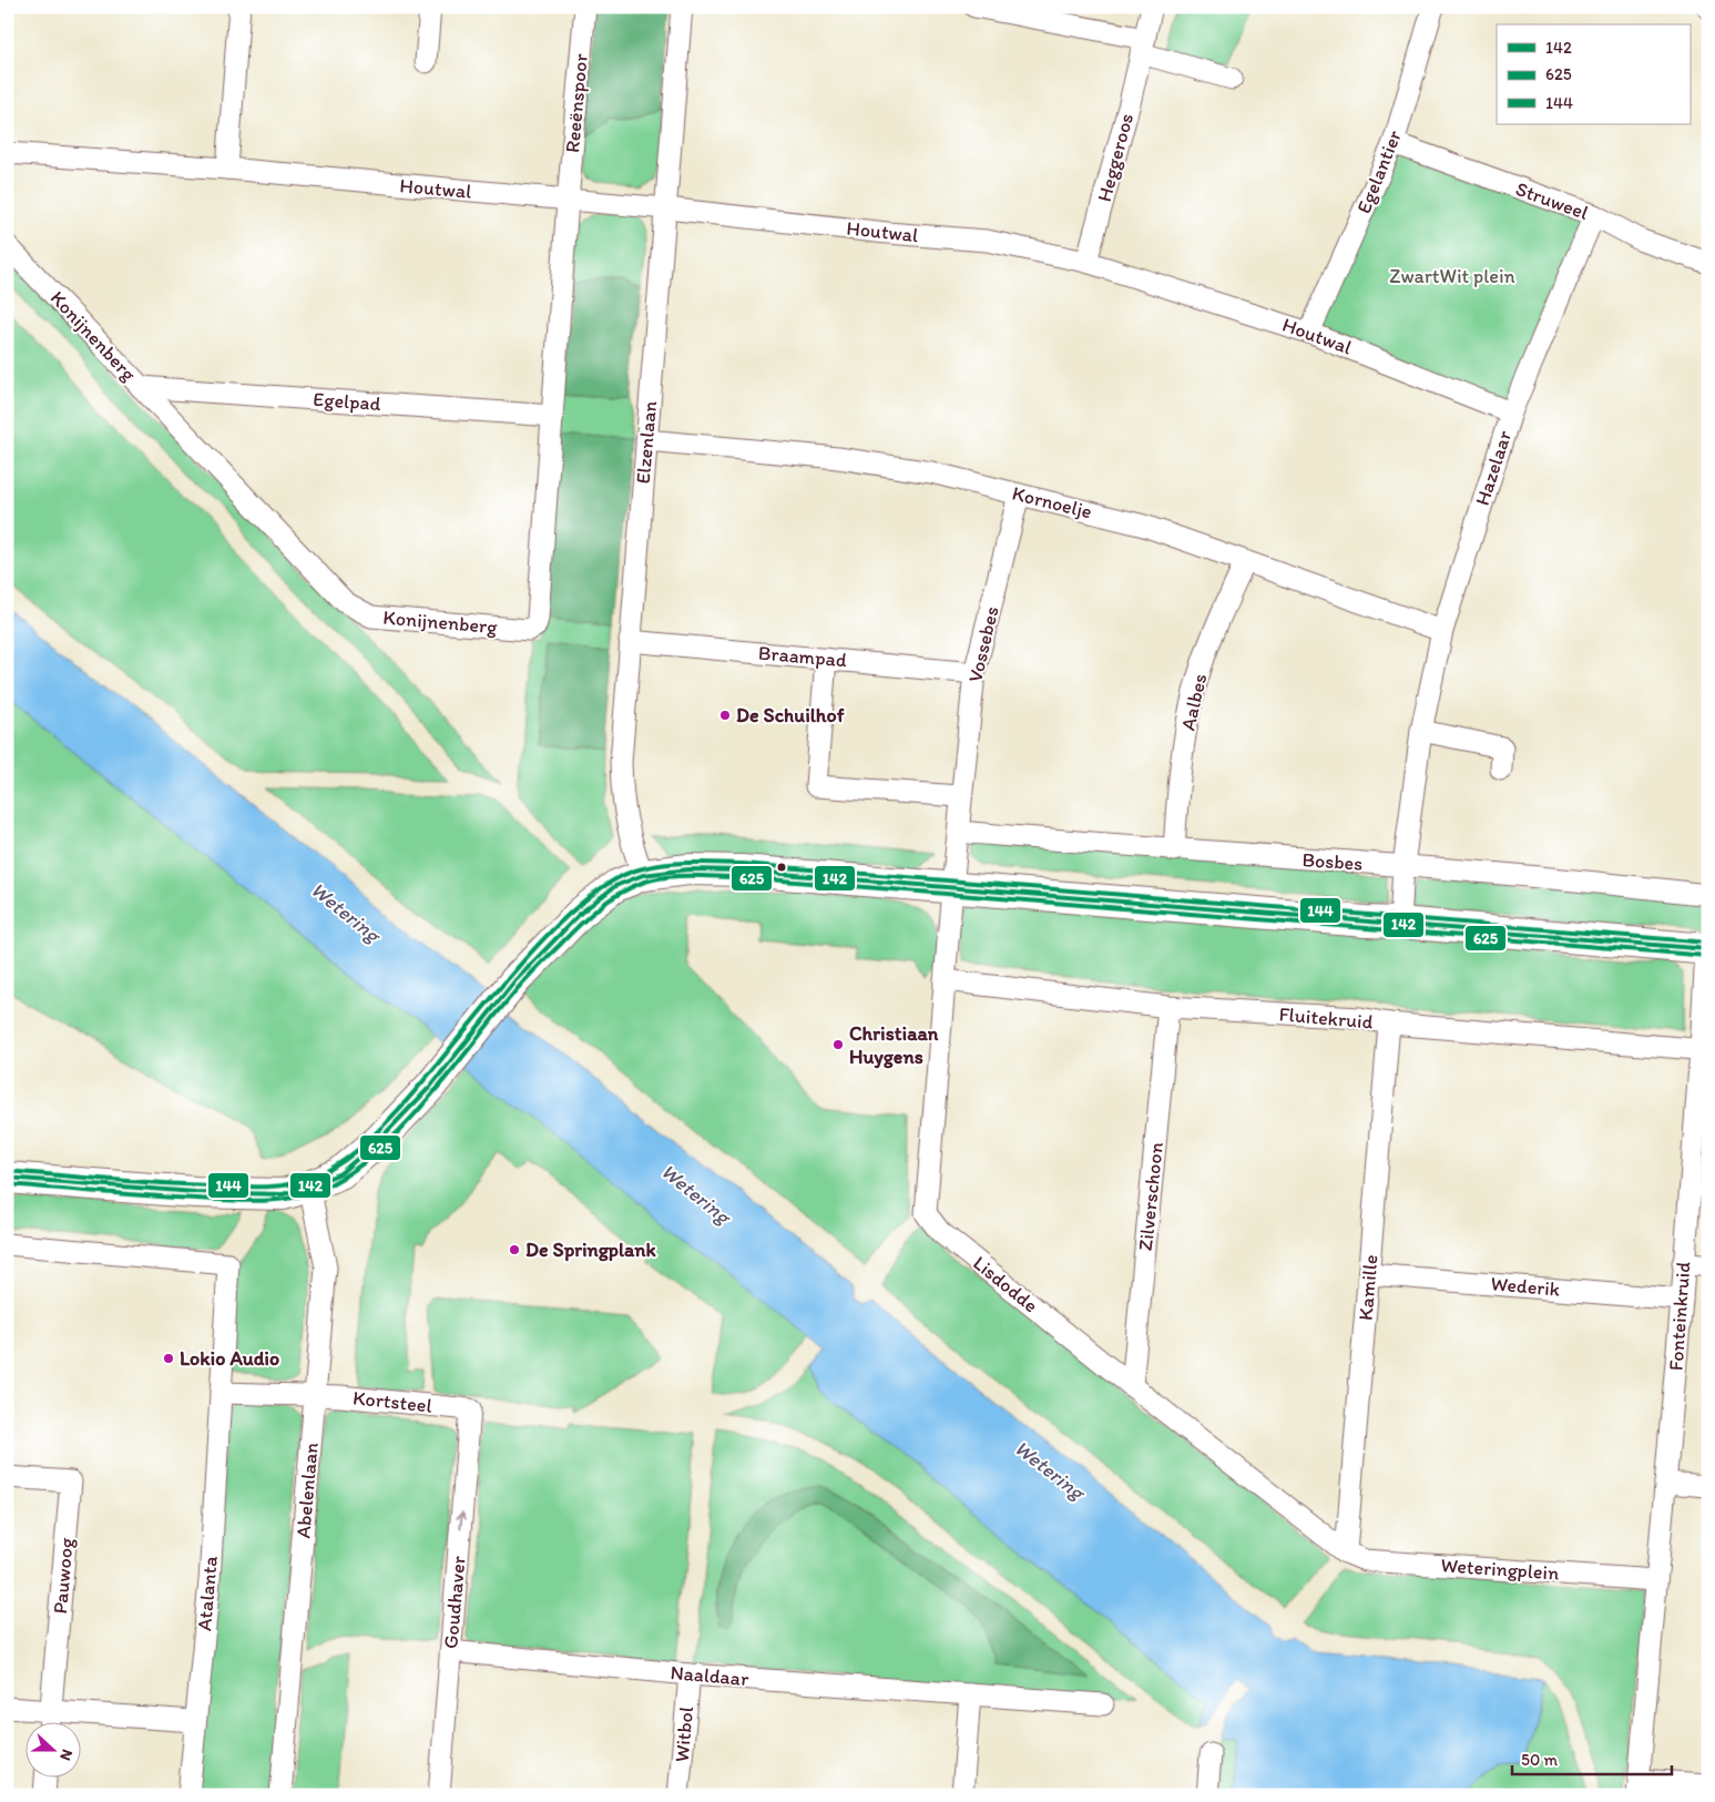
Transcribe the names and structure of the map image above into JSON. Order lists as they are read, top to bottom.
{
  "streets": {
    "street": [
      "Reeënspoor",
      "Heggeroos",
      "Egelantier",
      "Houtwal",
      "Struweel",
      "Konijnenberg",
      "Egelpad",
      "Elzenlaan",
      "Hazelaar",
      "Kornoelje",
      "Vossebes",
      "Braampad",
      "Aalbes",
      "Bosbes",
      "Fluitekruid",
      "Zilverschoon",
      "Lisdodde",
      "Wederik",
      "Kamille",
      "Fonteinkruid",
      "Kortsteel",
      "Abelenlaan",
      "Weteringplein",
      "Pauwoog",
      "Atalanta",
      "Goudhaver",
      "Naaldaar",
      "Witbol"
    ]
  },
  "crossings": [
    ["Reeënspoor", "Houtwal"],
    ["Reeënspoor", "Konijnenberg"],
    ["Heggeroos", "Houtwal"],
    ["Egelantier", "Houtwal"],
    ["Egelantier", "Struweel"],
    ["Houtwal", "Konijnenberg"],
    ["Houtwal", "Elzenlaan"],
    ["Houtwal", "Hazelaar"],
    ["Struweel", "Hazelaar"],
    ["Konijnenberg", "Egelpad"],
    ["Elzenlaan", "Kornoelje"],
    ["Elzenlaan", "Braampad"],
    ["Hazelaar", "Kornoelje"],
    ["Hazelaar", "Bosbes"],
    ["Kornoelje", "Vossebes"],
    ["Kornoelje", "Aalbes"],
    ["Vossebes", "Braampad"],
    ["Vossebes", "Bosbes"],
    ["Vossebes", "Lisdodde"],
    ["Aalbes", "Bosbes"],
    ["Fluitekruid", "Zilverschoon"],
    ["Fluitekruid", "Lisdodde"],
    ["Fluitekruid", "Kamille"],
    ["Fluitekruid", "Fonteinkruid"],
    ["Zilverschoon", "Lisdodde"],
    ["Lisdodde", "Kamille"],
    ["Lisdodde", "Weteringplein"],
    ["Wederik", "Kamille"],
    ["Wederik", "Fonteinkruid"],
    ["Kamille", "Weteringplein"],
    ["Kortsteel", "Abelenlaan"],
    ["Kortsteel", "Goudhaver"],
    ["Goudhaver", "Naaldaar"],
    ["Naaldaar", "Witbol"]
  ],
  "one_way": ["Goudhaver"],
  "water": ["Wetering"],
  "parks": ["ZwartWit plein"],
  "places": [
    "De Schuilhof",
    "Christiaan Huygens",
    "De Springplank",
    "Lokio Audio"
  ],
  "lines": ["transit line 144", "transit line 142", "transit line 625"],
  "legend": ["142", "625", "144"],
  "scale_bar": "50 m",
  "north": "right"
}
